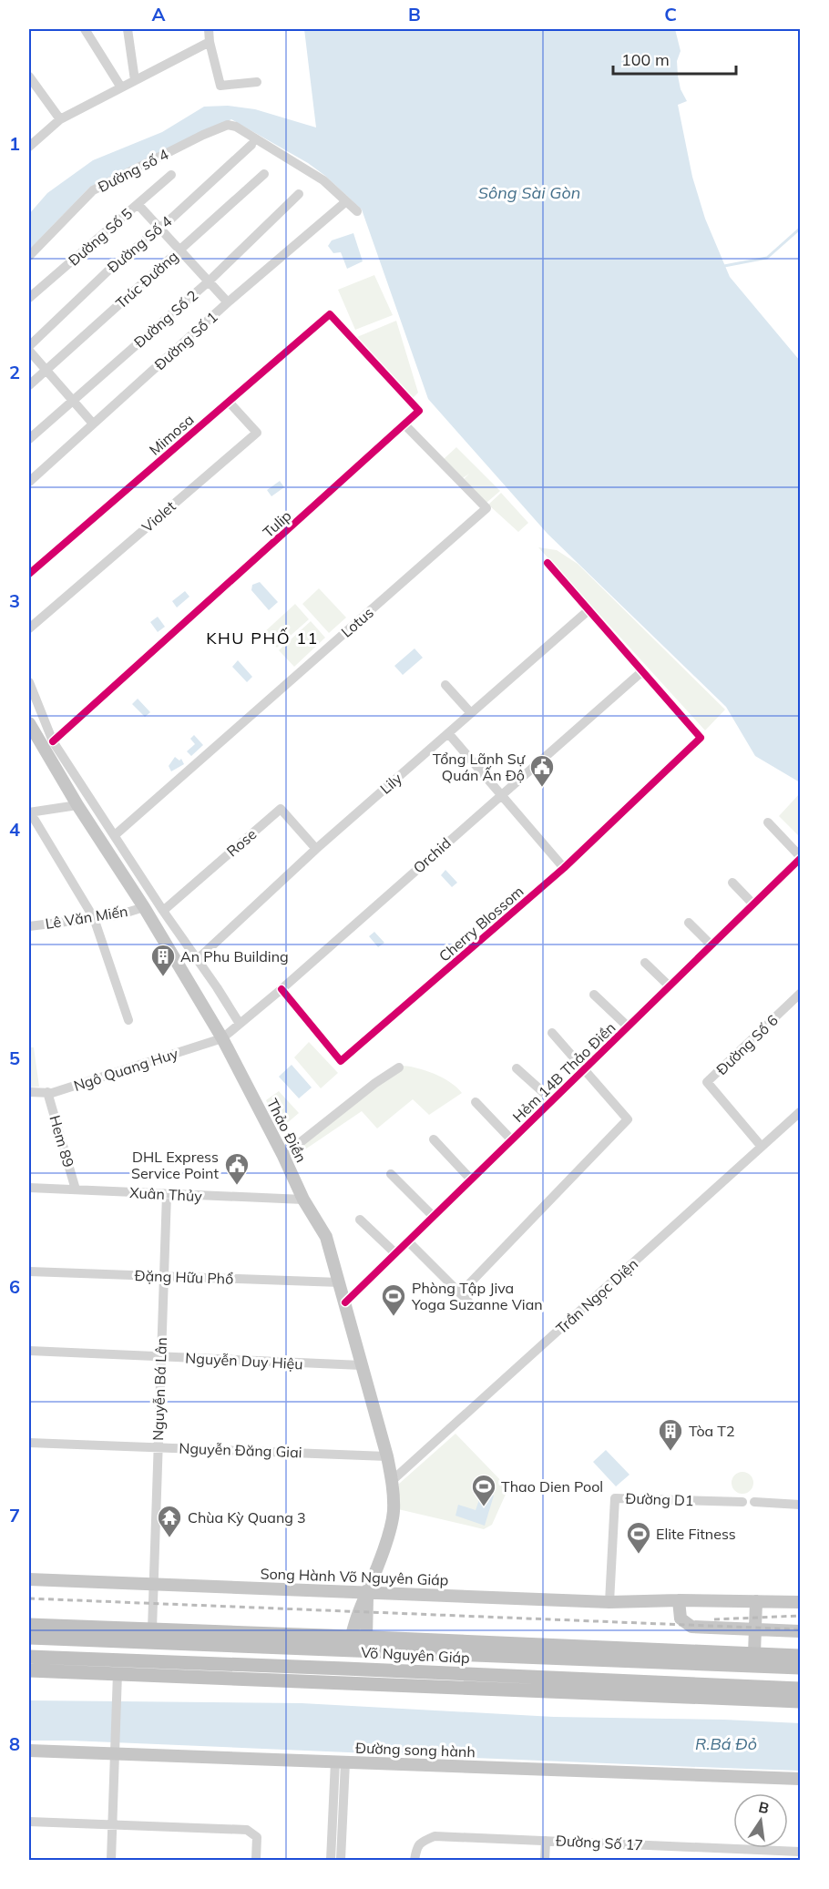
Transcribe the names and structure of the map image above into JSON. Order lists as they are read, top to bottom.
{
  "streets": {
    "highway": ["Võ Nguyên Giáp"],
    "main road": ["Thảo Điền", "Song Hành Võ Nguyên Giáp", "Đường song hành"],
    "street": [
      "Đường số 4",
      "Đường Số 5",
      "Đường Số 4",
      "Trúc Đường",
      "Đường Số 2",
      "Đường Số 1",
      "Mimosa",
      "Violet",
      "Tulip",
      "Lotus",
      "Lily",
      "Rose",
      "Orchid",
      "Lê Văn Miến",
      "Cherry Blossom",
      "Đường Số 6",
      "Ngô Quang Huy",
      "Hẻm 14B Thảo Điền",
      "Hem 89",
      "Xuân Thủy",
      "Đặng Hữu Phổ",
      "Trần Ngọc Diện",
      "Nguyễn Duy Hiệu",
      "Nguyễn Bá Lân",
      "Nguyễn Đăng Giai",
      "Đường D1",
      "Đường Số 17"
    ]
  },
  "crossings": [
    ["Đường số 4", "Đường Số 4"],
    ["Mimosa", "Violet"],
    ["Mimosa", "Tulip"],
    ["Tulip", "Lotus"],
    ["Lily", "Rose"],
    ["Orchid", "Cherry Blossom"],
    ["Orchid", "Ngô Quang Huy"],
    ["Orchid", "Thảo Điền"],
    ["Lê Văn Miến", "Thảo Điền"],
    ["Đường Số 6", "Trần Ngọc Diện"],
    ["Ngô Quang Huy", "Thảo Điền"],
    ["Ngô Quang Huy", "Hem 89"],
    ["Hẻm 14B Thảo Điền", "Thảo Điền"],
    ["Thảo Điền", "Xuân Thủy"],
    ["Thảo Điền", "Đặng Hữu Phổ"],
    ["Thảo Điền", "Trần Ngọc Diện"],
    ["Thảo Điền", "Nguyễn Duy Hiệu"],
    ["Thảo Điền", "Nguyễn Đăng Giai"],
    ["Thảo Điền", "Song Hành Võ Nguyên Giáp"],
    ["Thảo Điền", "Võ Nguyên Giáp"],
    ["Hem 89", "Xuân Thủy"],
    ["Xuân Thủy", "Nguyễn Bá Lân"],
    ["Đặng Hữu Phổ", "Nguyễn Bá Lân"],
    ["Nguyễn Duy Hiệu", "Nguyễn Bá Lân"],
    ["Nguyễn Bá Lân", "Nguyễn Đăng Giai"],
    ["Nguyễn Bá Lân", "Song Hành Võ Nguyên Giáp"],
    ["Nguyễn Bá Lân", "Võ Nguyên Giáp"],
    ["Đường D1", "Song Hành Võ Nguyên Giáp"]
  ],
  "districts": ["KHU PHỐ 11"],
  "water": ["Sông Sài Gòn", "R.Bá Đỏ"],
  "places": {
    "public building": ["Tổng Lãnh Sự Quán Ấn Độ", "DHL Express Service Point"],
    "building": ["An Phu Building", "Tòa T2"],
    "sports": ["Phòng Tập Jiva Yoga Suzanne Vian", "Thao Dien Pool", "Elite Fitness"],
    "temple": ["Chùa Kỳ Quang 3"]
  },
  "scale_bar": "100 m",
  "north": "top",
  "grid": {
    "columns": ["A", "B", "C"],
    "rows": [
      "1",
      "2",
      "3",
      "4",
      "5",
      "6",
      "7",
      "8"
    ]
  }
}
